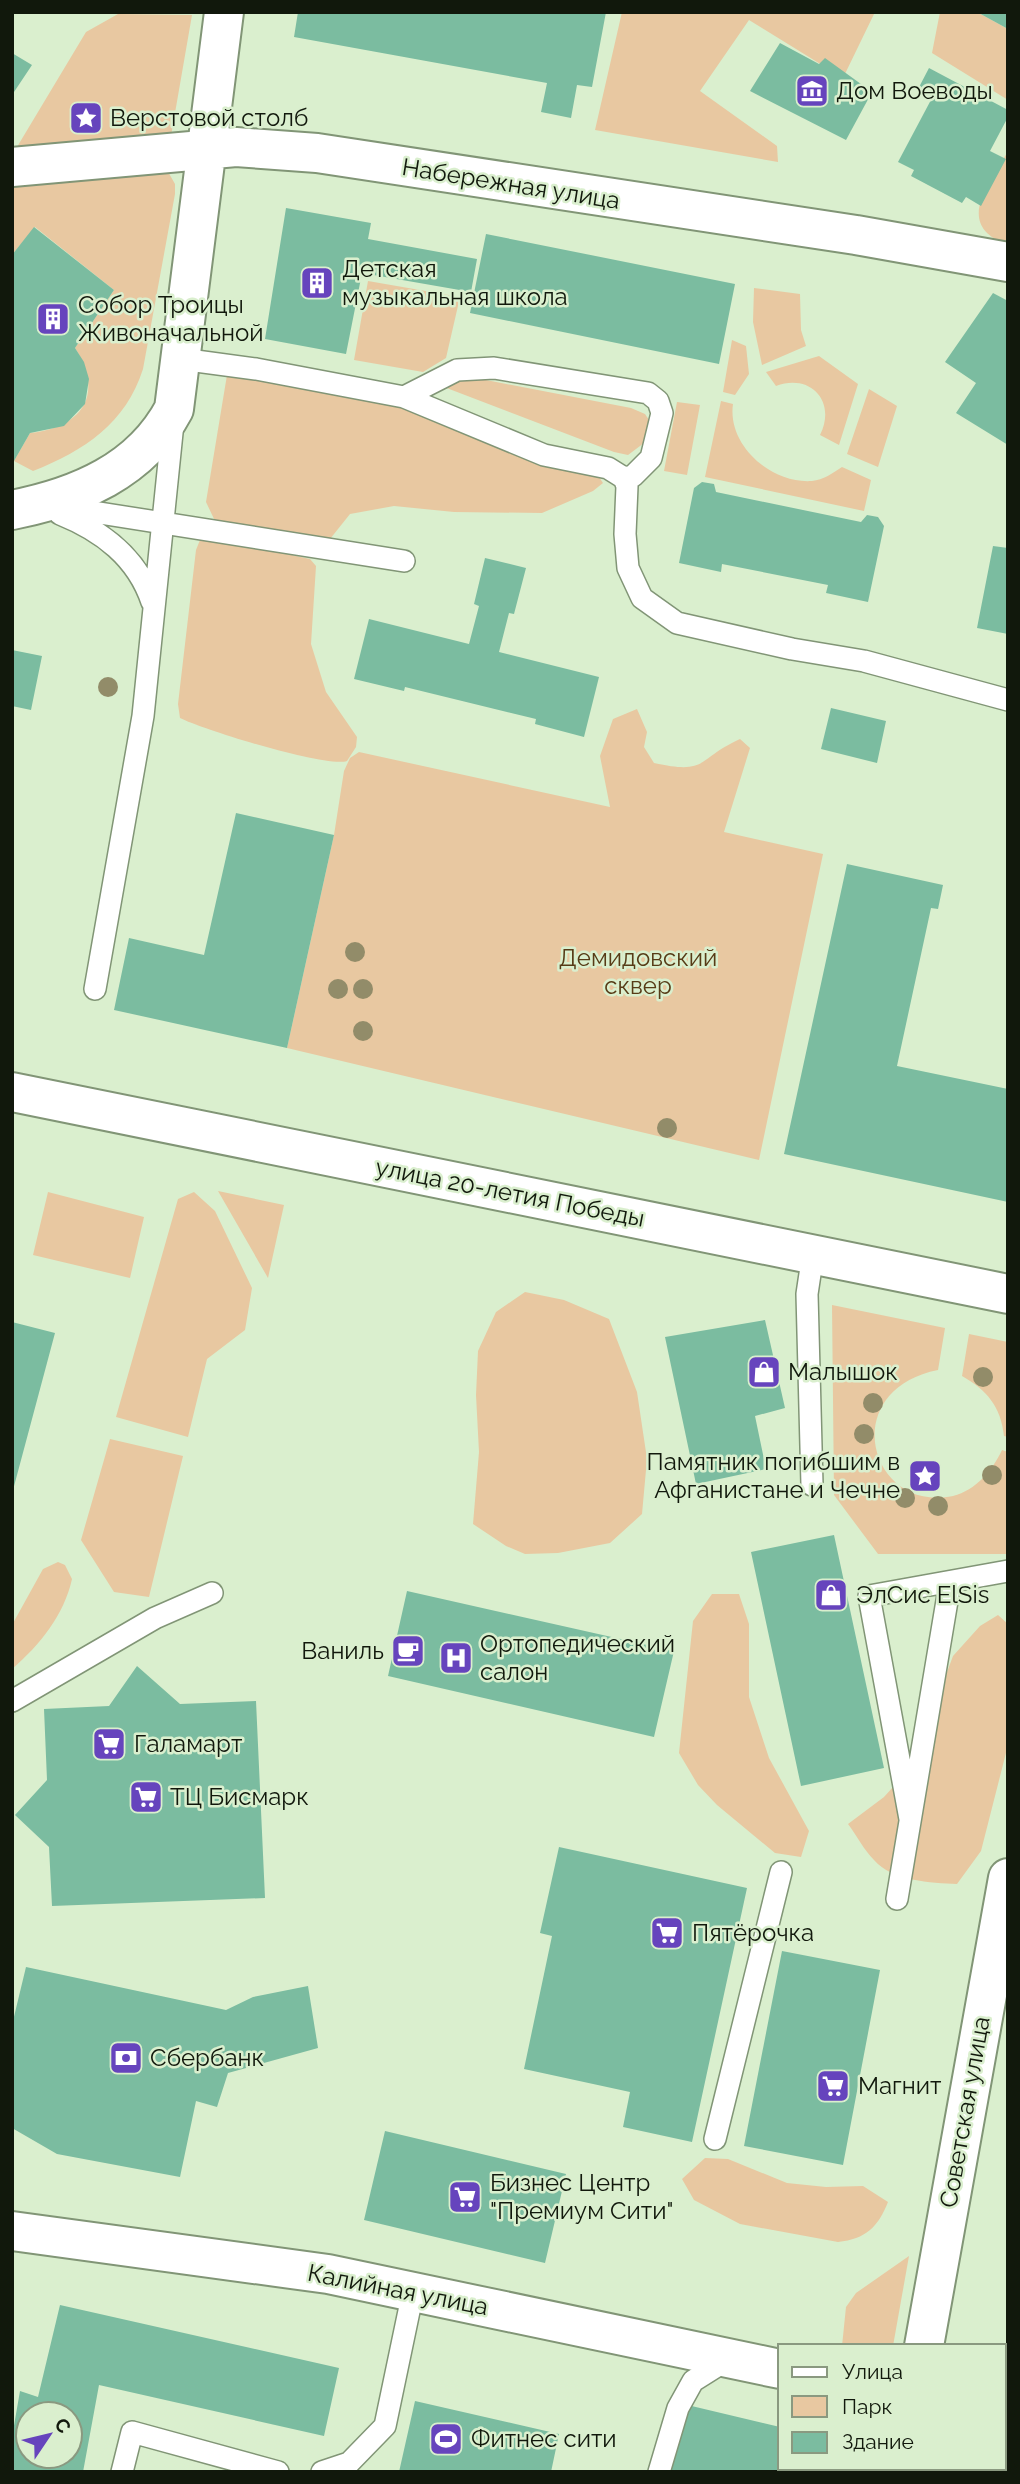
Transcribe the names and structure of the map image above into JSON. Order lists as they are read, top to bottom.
{
  "streets": {
    "street": [
      "Набережная улица",
      "улица 20-летия Победы",
      "Советская улица",
      "Калийная улица"
    ]
  },
  "parks": ["Демидовский сквер"],
  "places": {
    "museum": ["Дом Воеводы"],
    "place": ["Верстовой столб", "Памятник погибшим в Афганистане и Чечне"],
    "building": ["Детская музыкальная школа", "Собор Троицы Живоначальной"],
    "shop": ["Малышок", "ЭлСис ElSis"],
    "cafe": ["Ваниль"],
    "hospital": ["Ортопедический салон"],
    "supermarket": [
      "Галамарт",
      "ТЦ Бисмарк",
      "Пятёрочка",
      "Магнит",
      "Бизнес Центр \"Премиум Сити\""
    ],
    "bank": ["Сбербанк"],
    "sports": ["Фитнес сити"]
  },
  "legend": ["Улица", "Парк", "Здание"],
  "north": "top right"
}
